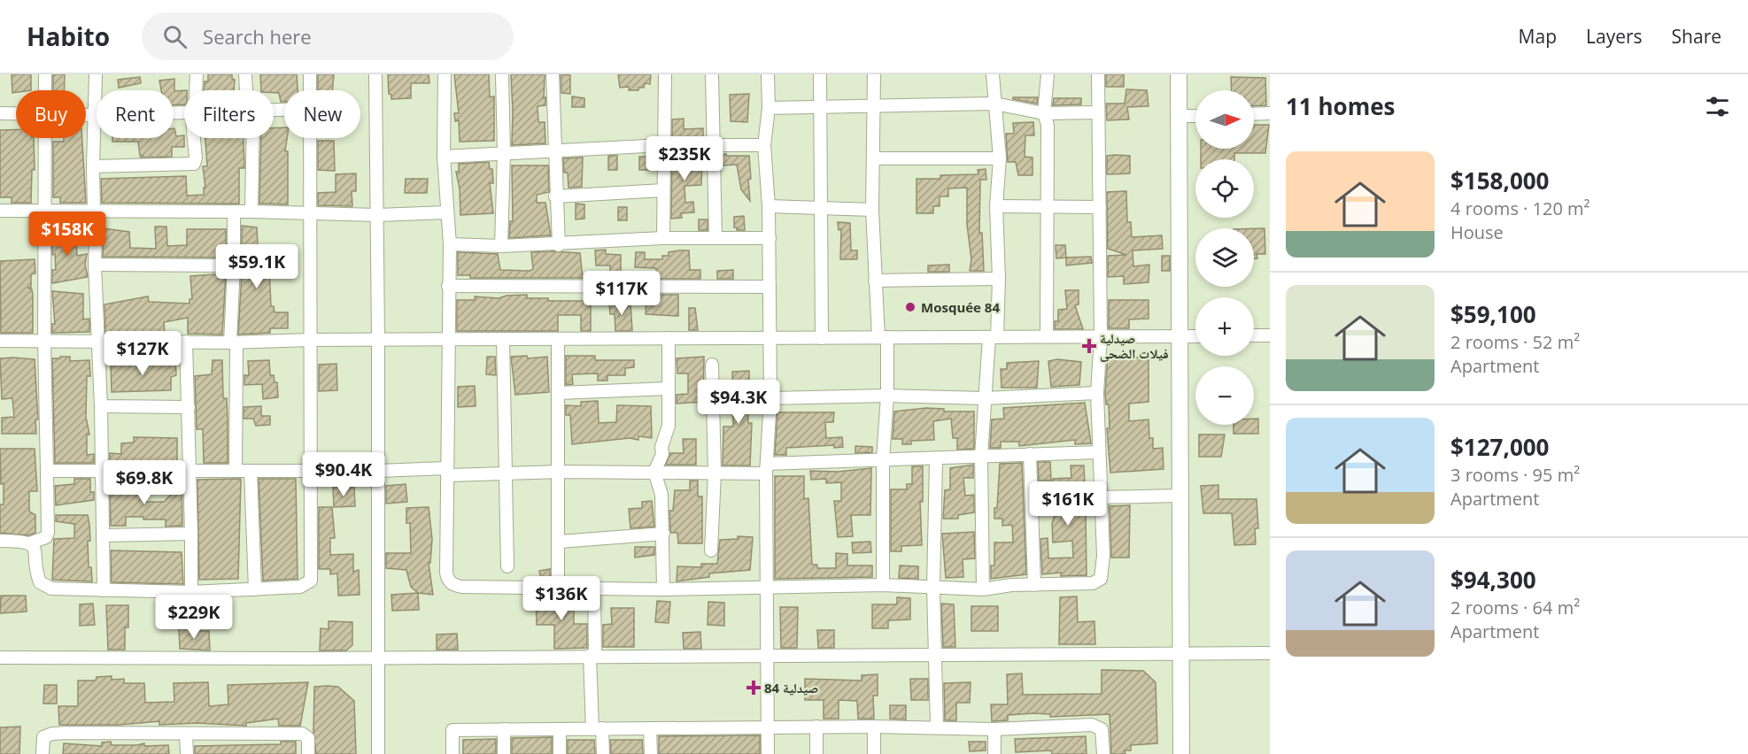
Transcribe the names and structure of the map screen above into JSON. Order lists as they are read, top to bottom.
{
  "places": {
    "other": ["Mosquée 84"],
    "health": ["صيدلية فيلات الضحى", "84 صيدلية"]
  },
  "north": "right",
  "page": {
    "header": "Habito",
    "search": "Search here",
    "nav": ["Map", "Layers", "Share"],
    "heading": "11 homes",
    "map_buttons": ["+", "−"],
    "chip": [
      "Buy",
      "Rent",
      "Filters",
      "New"
    ],
    "price": [
      "$235K",
      "$158K",
      "$59.1K",
      "$117K",
      "$127K",
      "$94.3K",
      "$90.4K",
      "$69.8K",
      "$161K",
      "$136K",
      "$229K"
    ],
    "list": [
      {
        "name": "$158,000",
        "note": "4 rooms · 120 m² · House"
      },
      {
        "name": "$59,100",
        "note": "2 rooms · 52 m² · Apartment"
      },
      {
        "name": "$127,000",
        "note": "3 rooms · 95 m² · Apartment"
      },
      {
        "name": "$94,300",
        "note": "2 rooms · 64 m² · Apartment"
      }
    ]
  }
}
